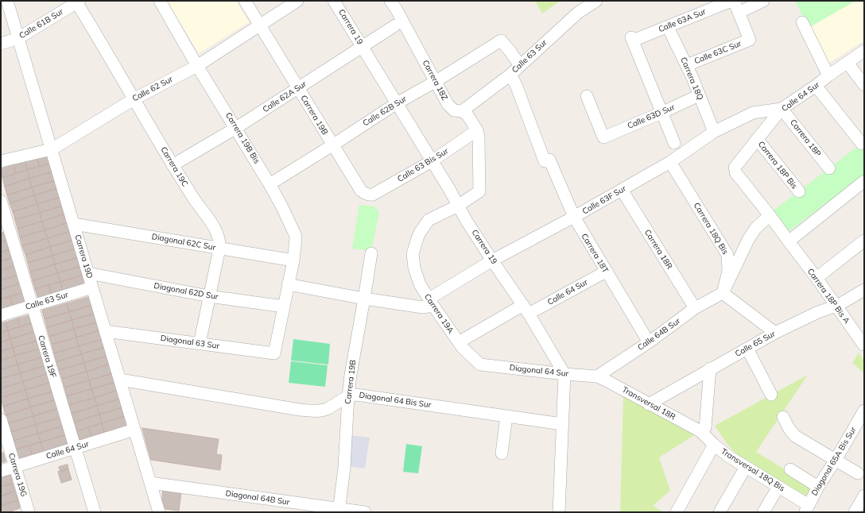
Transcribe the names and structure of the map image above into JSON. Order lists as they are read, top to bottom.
{
  "streets": {
    "street": [
      "Calle 63A Sur",
      "Calle 61B Sur",
      "Carrera 19",
      "Calle 63C Sur",
      "Calle 63 Sur",
      "Carrera 18Q",
      "Carrera 18Z",
      "Calle 62 Sur",
      "Calle 62A Sur",
      "Calle 64 Sur",
      "Calle 62B Sur",
      "Carrera 19B",
      "Calle 63D Sur",
      "Carrera 19B Bis",
      "Carrera 18P",
      "Calle 63 Bis Sur",
      "Carrera 18P Bis",
      "Carrera 19C",
      "Calle 63F Sur",
      "Carrera 18Q Bis",
      "Diagonal 62C Sur",
      "Carrera 18R",
      "Carrera 18T",
      "Carrera 19D",
      "Diagonal 62D Sur",
      "Carrera 18P Bis A",
      "Carrera 19A",
      "Calle 64B Sur",
      "Diagonal 63 Sur",
      "Calle 65 Sur",
      "Carrera 19F",
      "Diagonal 64 Sur",
      "Diagonal 64 Bis Sur",
      "Transversal 18R",
      "Diagonal 65A Bis Sur",
      "Transversal 18Q Bis",
      "Carrera 19G",
      "Diagonal 64B Sur"
    ]
  },
  "crossings": [
    ["Calle 63A Sur", "Carrera 18Q"],
    ["Calle 63A Sur", "Calle 63D Sur"],
    ["Calle 61B Sur", "Carrera 19C"],
    ["Calle 61B Sur", "Carrera 19D"],
    ["Carrera 19", "Carrera 18Z"],
    ["Carrera 19", "Calle 62A Sur"],
    ["Carrera 19", "Calle 64 Sur"],
    ["Carrera 19", "Calle 62B Sur"],
    ["Carrera 19", "Calle 63 Bis Sur"],
    ["Carrera 19", "Calle 63F Sur"],
    ["Carrera 19", "Carrera 19A"],
    ["Carrera 19", "Diagonal 64 Sur"],
    ["Calle 63C Sur", "Carrera 18Q"],
    ["Calle 63 Sur", "Carrera 18Z"],
    ["Calle 63 Sur", "Calle 62B Sur"],
    ["Calle 63 Sur", "Carrera 18T"],
    ["Calle 63 Sur", "Carrera 19D"],
    ["Calle 63 Sur", "Carrera 19F"],
    ["Carrera 18Q", "Calle 63D Sur"],
    ["Carrera 18Q", "Calle 63F Sur"],
    ["Carrera 18Z", "Calle 62B Sur"],
    ["Carrera 18Z", "Calle 63 Bis Sur"],
    ["Carrera 18Z", "Carrera 19A"],
    ["Calle 62 Sur", "Carrera 19B"],
    ["Calle 62 Sur", "Carrera 19B Bis"],
    ["Calle 62 Sur", "Carrera 19C"],
    ["Calle 62 Sur", "Carrera 19D"],
    ["Calle 62A Sur", "Carrera 19B"],
    ["Calle 62A Sur", "Carrera 19B Bis"],
    ["Calle 62A Sur", "Carrera 19C"],
    ["Calle 64 Sur", "Carrera 18P"],
    ["Calle 64 Sur", "Carrera 18P Bis"],
    ["Calle 64 Sur", "Calle 63F Sur"],
    ["Calle 64 Sur", "Carrera 18T"],
    ["Calle 64 Sur", "Carrera 19D"],
    ["Calle 64 Sur", "Carrera 18P Bis A"],
    ["Calle 64 Sur", "Carrera 19A"],
    ["Calle 64 Sur", "Carrera 19F"],
    ["Calle 64 Sur", "Carrera 19G"],
    ["Calle 62B Sur", "Carrera 19B"],
    ["Calle 62B Sur", "Carrera 19B Bis"],
    ["Carrera 19B", "Calle 63 Bis Sur"],
    ["Carrera 19B", "Diagonal 64 Bis Sur"],
    ["Carrera 19B", "Diagonal 64B Sur"],
    ["Carrera 19B Bis", "Diagonal 62C Sur"],
    ["Carrera 19B Bis", "Diagonal 62D Sur"],
    ["Carrera 19B Bis", "Diagonal 63 Sur"],
    ["Carrera 18P", "Calle 63F Sur"],
    ["Carrera 19C", "Diagonal 62C Sur"],
    ["Carrera 19C", "Diagonal 62D Sur"],
    ["Carrera 19C", "Diagonal 63 Sur"],
    ["Calle 63F Sur", "Carrera 18Q Bis"],
    ["Calle 63F Sur", "Carrera 18R"],
    ["Calle 63F Sur", "Carrera 18T"],
    ["Calle 63F Sur", "Carrera 19A"],
    ["Carrera 18Q Bis", "Calle 64B Sur"],
    ["Diagonal 62C Sur", "Carrera 19D"],
    ["Carrera 18R", "Calle 64B Sur"],
    ["Carrera 18T", "Calle 64B Sur"],
    ["Carrera 19D", "Diagonal 62D Sur"],
    ["Carrera 19D", "Diagonal 63 Sur"],
    ["Carrera 19D", "Diagonal 64 Bis Sur"],
    ["Carrera 19D", "Diagonal 64B Sur"],
    ["Carrera 18P Bis A", "Calle 65 Sur"],
    ["Carrera 19A", "Diagonal 64 Sur"],
    ["Calle 64B Sur", "Diagonal 64 Sur"],
    ["Calle 64B Sur", "Transversal 18R"],
    ["Calle 65 Sur", "Transversal 18R"],
    ["Diagonal 64 Sur", "Transversal 18R"],
    ["Transversal 18R", "Transversal 18Q Bis"],
    ["Diagonal 65A Bis Sur", "Transversal 18Q Bis"]
  ]
}
